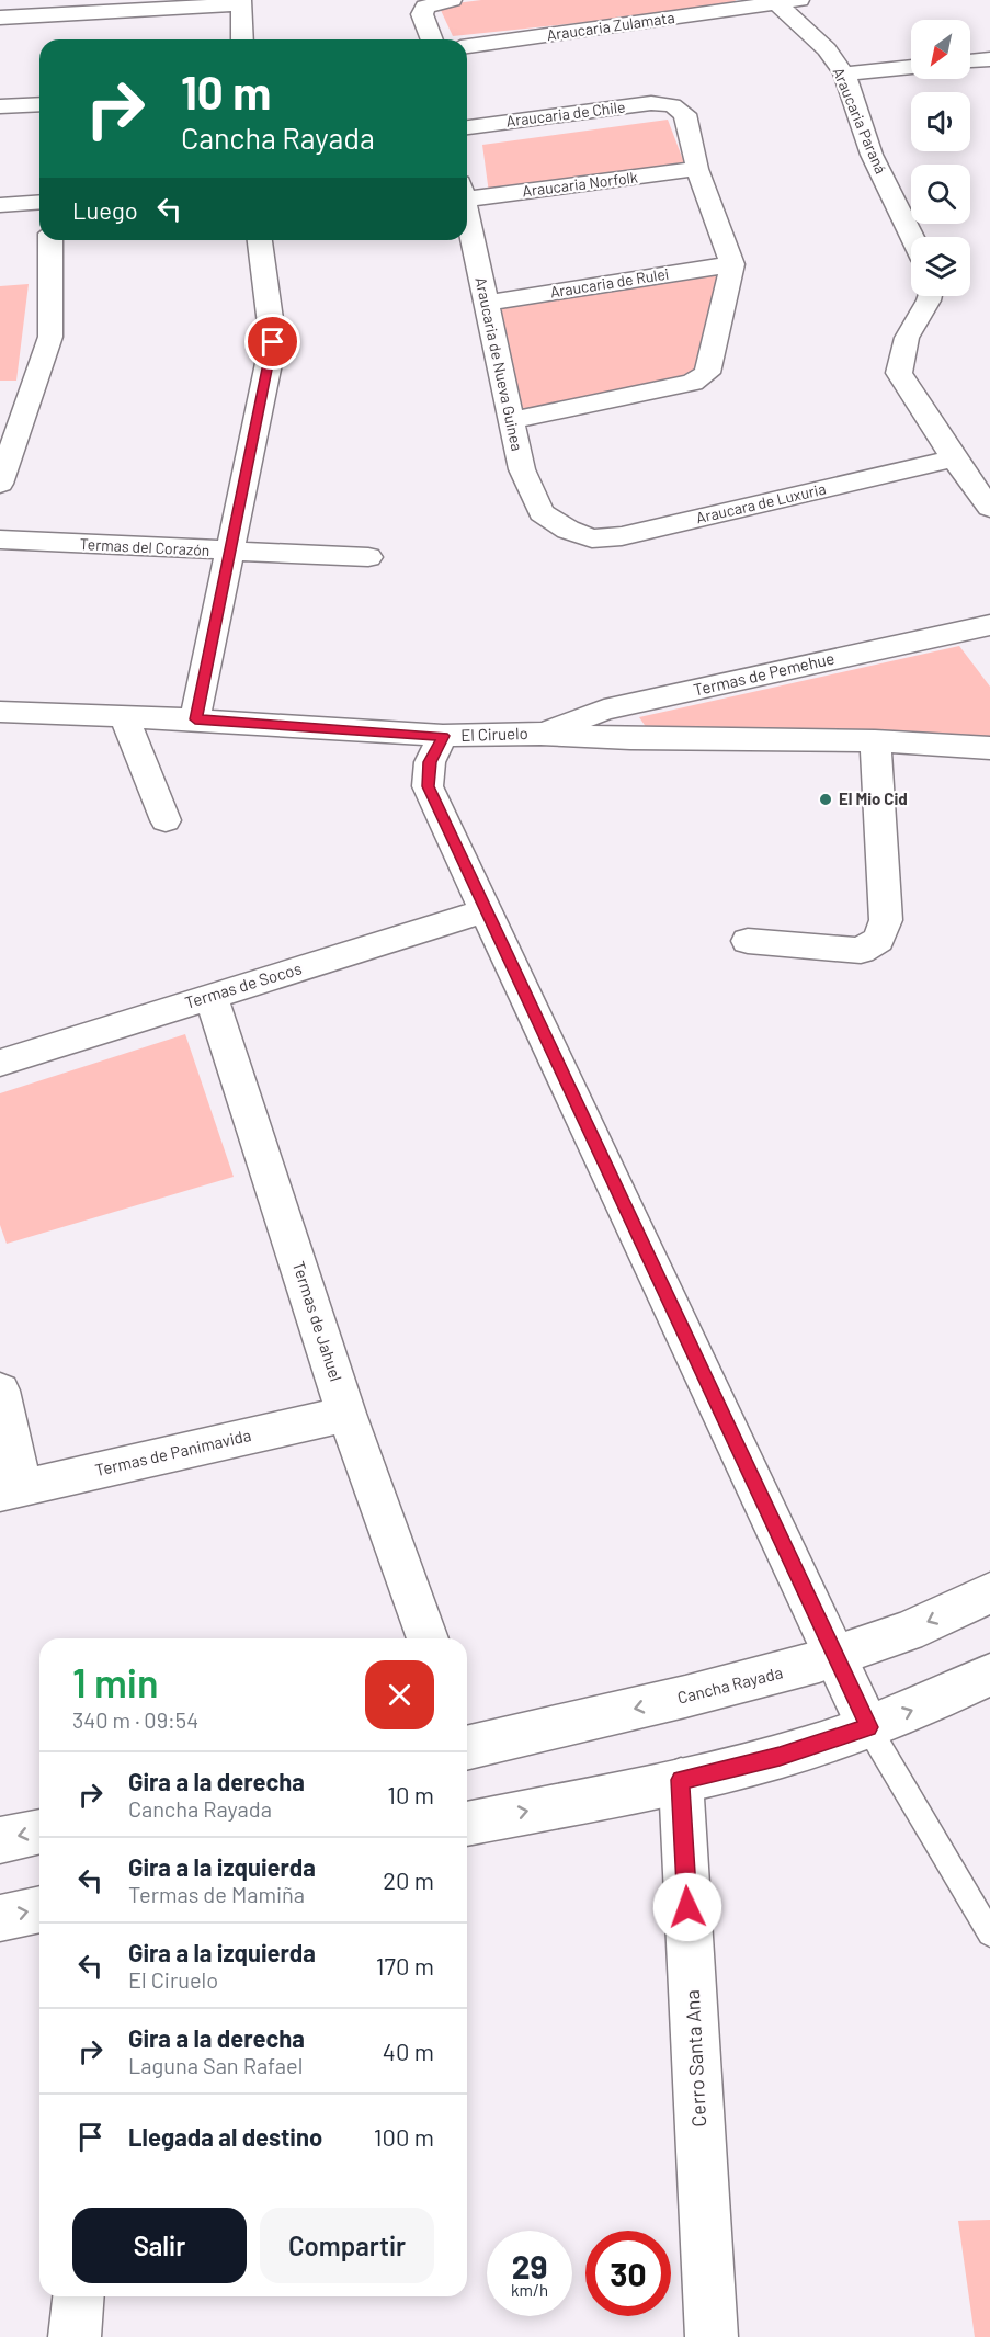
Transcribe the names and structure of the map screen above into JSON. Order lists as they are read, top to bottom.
{
  "streets": {
    "street": [
      "Araucaria Zulamata",
      "Araucaria de Chile",
      "Araucaria Paraná",
      "Araucaria Norfolk",
      "Araucaria de Rulei",
      "Araucaria de Nueva Guinea",
      "Araucara de Luxuria",
      "Termas del Corazón",
      "Termas de Pemehue",
      "El Ciruelo",
      "Termas de Socos",
      "Termas de Jahuel",
      "Termas de Panimavida",
      "Cancha Rayada",
      "Cerro Santa Ana"
    ]
  },
  "crossings": [
    ["Araucaria Zulamata", "Araucaria Paraná"],
    ["Araucaria de Chile", "Araucaria Norfolk"],
    ["Araucaria de Rulei", "Araucaria de Nueva Guinea"],
    ["Araucaria de Nueva Guinea", "Araucara de Luxuria"],
    ["Termas de Pemehue", "El Ciruelo"],
    ["Termas de Socos", "Termas de Jahuel"],
    ["Termas de Jahuel", "Termas de Panimavida"]
  ],
  "places": ["El Mio Cid"],
  "north": "bottom left",
  "page": {
    "turn": ["10 m", "Cancha Rayada"],
    "then": "Luego",
    "heading": ["1 min", "340 m · 09:54"],
    "list": [
      {
        "name": "Gira a la derecha",
        "note": "Cancha Rayada",
        "value": "10 m"
      },
      {
        "name": "Gira a la izquierda",
        "note": "Termas de Mamiña",
        "value": "20 m"
      },
      {
        "name": "Gira a la izquierda",
        "note": "El Ciruelo",
        "value": "170 m"
      },
      {
        "name": "Gira a la derecha",
        "note": "Laguna San Rafael",
        "value": "40 m"
      },
      {
        "name": "Llegada al destino",
        "value": "100 m"
      }
    ],
    "buttons": ["Salir", "Compartir"],
    "speed": "29 km/h",
    "limit": "30"
  }
}
